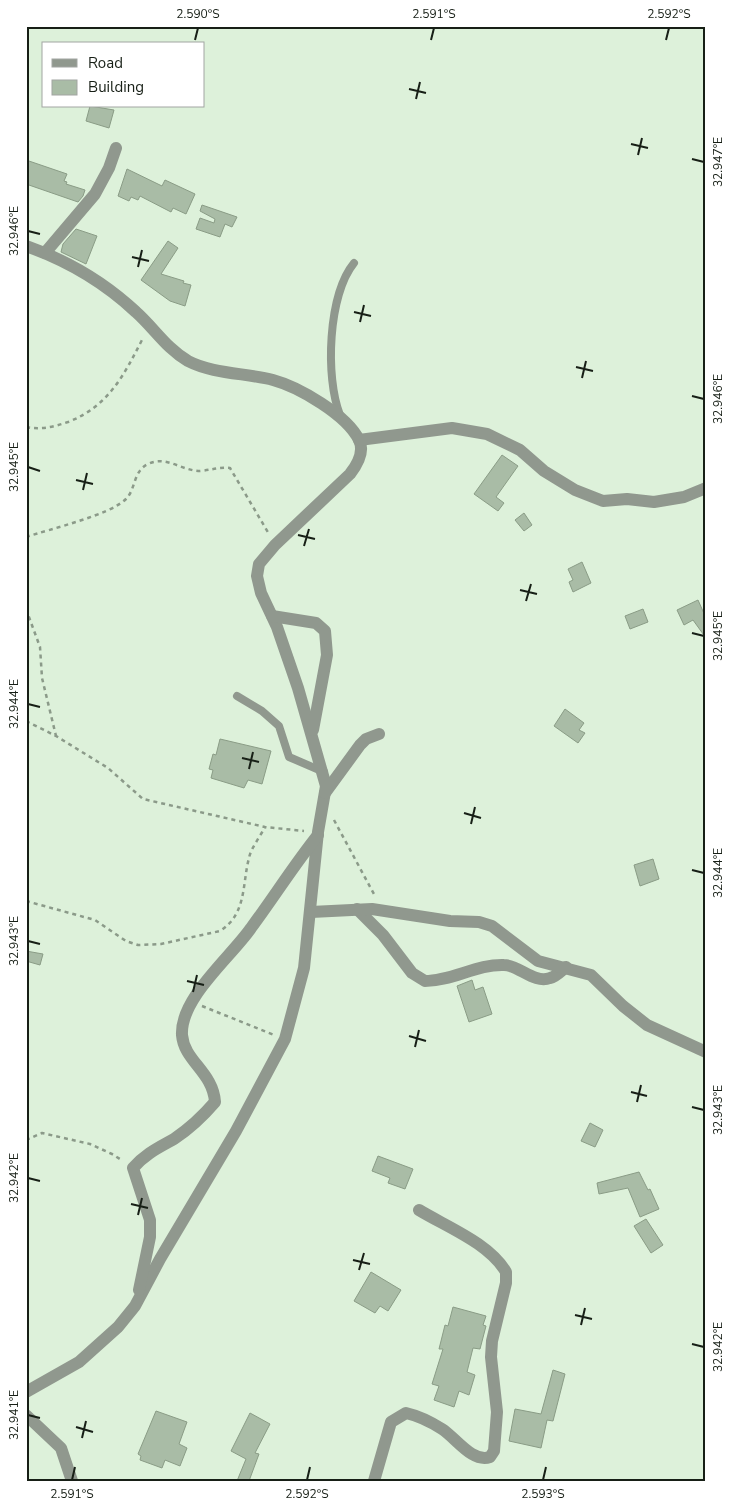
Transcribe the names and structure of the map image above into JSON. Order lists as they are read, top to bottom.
{
  "legend": ["Road", "Building"],
  "coordinates": [
    "2.590°S",
    "2.591°S",
    "2.592°S",
    "32.947°E",
    "32.946°E",
    "32.945°E",
    "32.944°E",
    "32.943°E",
    "32.942°E",
    "32.941°E",
    "2.593°S"
  ]
}
